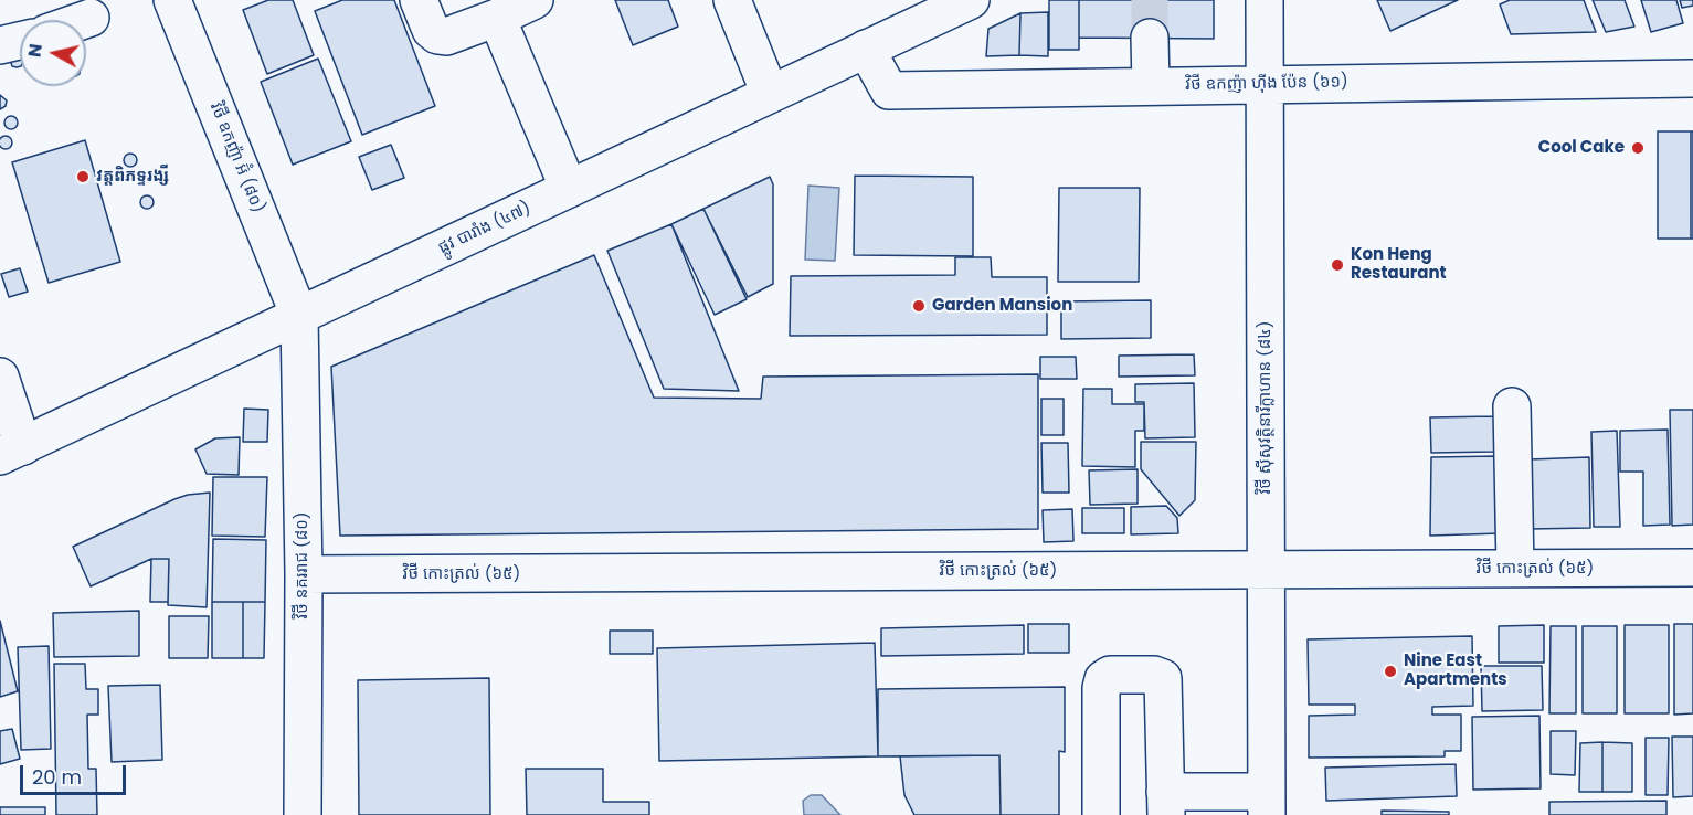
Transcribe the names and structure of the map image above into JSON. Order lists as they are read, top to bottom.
{
  "streets": {
    "street": [
      "វិថី ឧកញ៉ា ហ៊ីង ប៉ែន (៦១)",
      "វិថី ឧកញ៉ា អ៊ំ (៨០)",
      "ផ្លូវ បារាំង (៤៧)",
      "វិថី ស៊ីសុវត្ថិនារីក្លាហាន (៨៤)",
      "វិថី នគររាជ (៨០)",
      "វិថី កោះត្រល់ (៦៥)"
    ]
  },
  "crossings": [
    ["វិថី ឧកញ៉ា ហ៊ីង ប៉ែន (៦១)", "ផ្លូវ បារាំង (៤៧)"],
    ["វិថី ឧកញ៉ា ហ៊ីង ប៉ែន (៦១)", "វិថី ស៊ីសុវត្ថិនារីក្លាហាន (៨៤)"],
    ["វិថី ឧកញ៉ា អ៊ំ (៨០)", "ផ្លូវ បារាំង (៤៧)"],
    ["វិថី ឧកញ៉ា អ៊ំ (៨០)", "វិថី នគររាជ (៨០)"],
    ["ផ្លូវ បារាំង (៤៧)", "វិថី នគររាជ (៨០)"],
    ["វិថី ស៊ីសុវត្ថិនារីក្លាហាន (៨៤)", "វិថី កោះត្រល់ (៦៥)"],
    ["វិថី នគររាជ (៨០)", "វិថី កោះត្រល់ (៦៥)"]
  ],
  "places": [
    "Cool Cake",
    "វត្តពិភទ្ទរង្សី",
    "Kon Heng Restaurant",
    "Garden Mansion",
    "Nine East Apartments"
  ],
  "scale_bar": "20 m",
  "north": "left"
}
